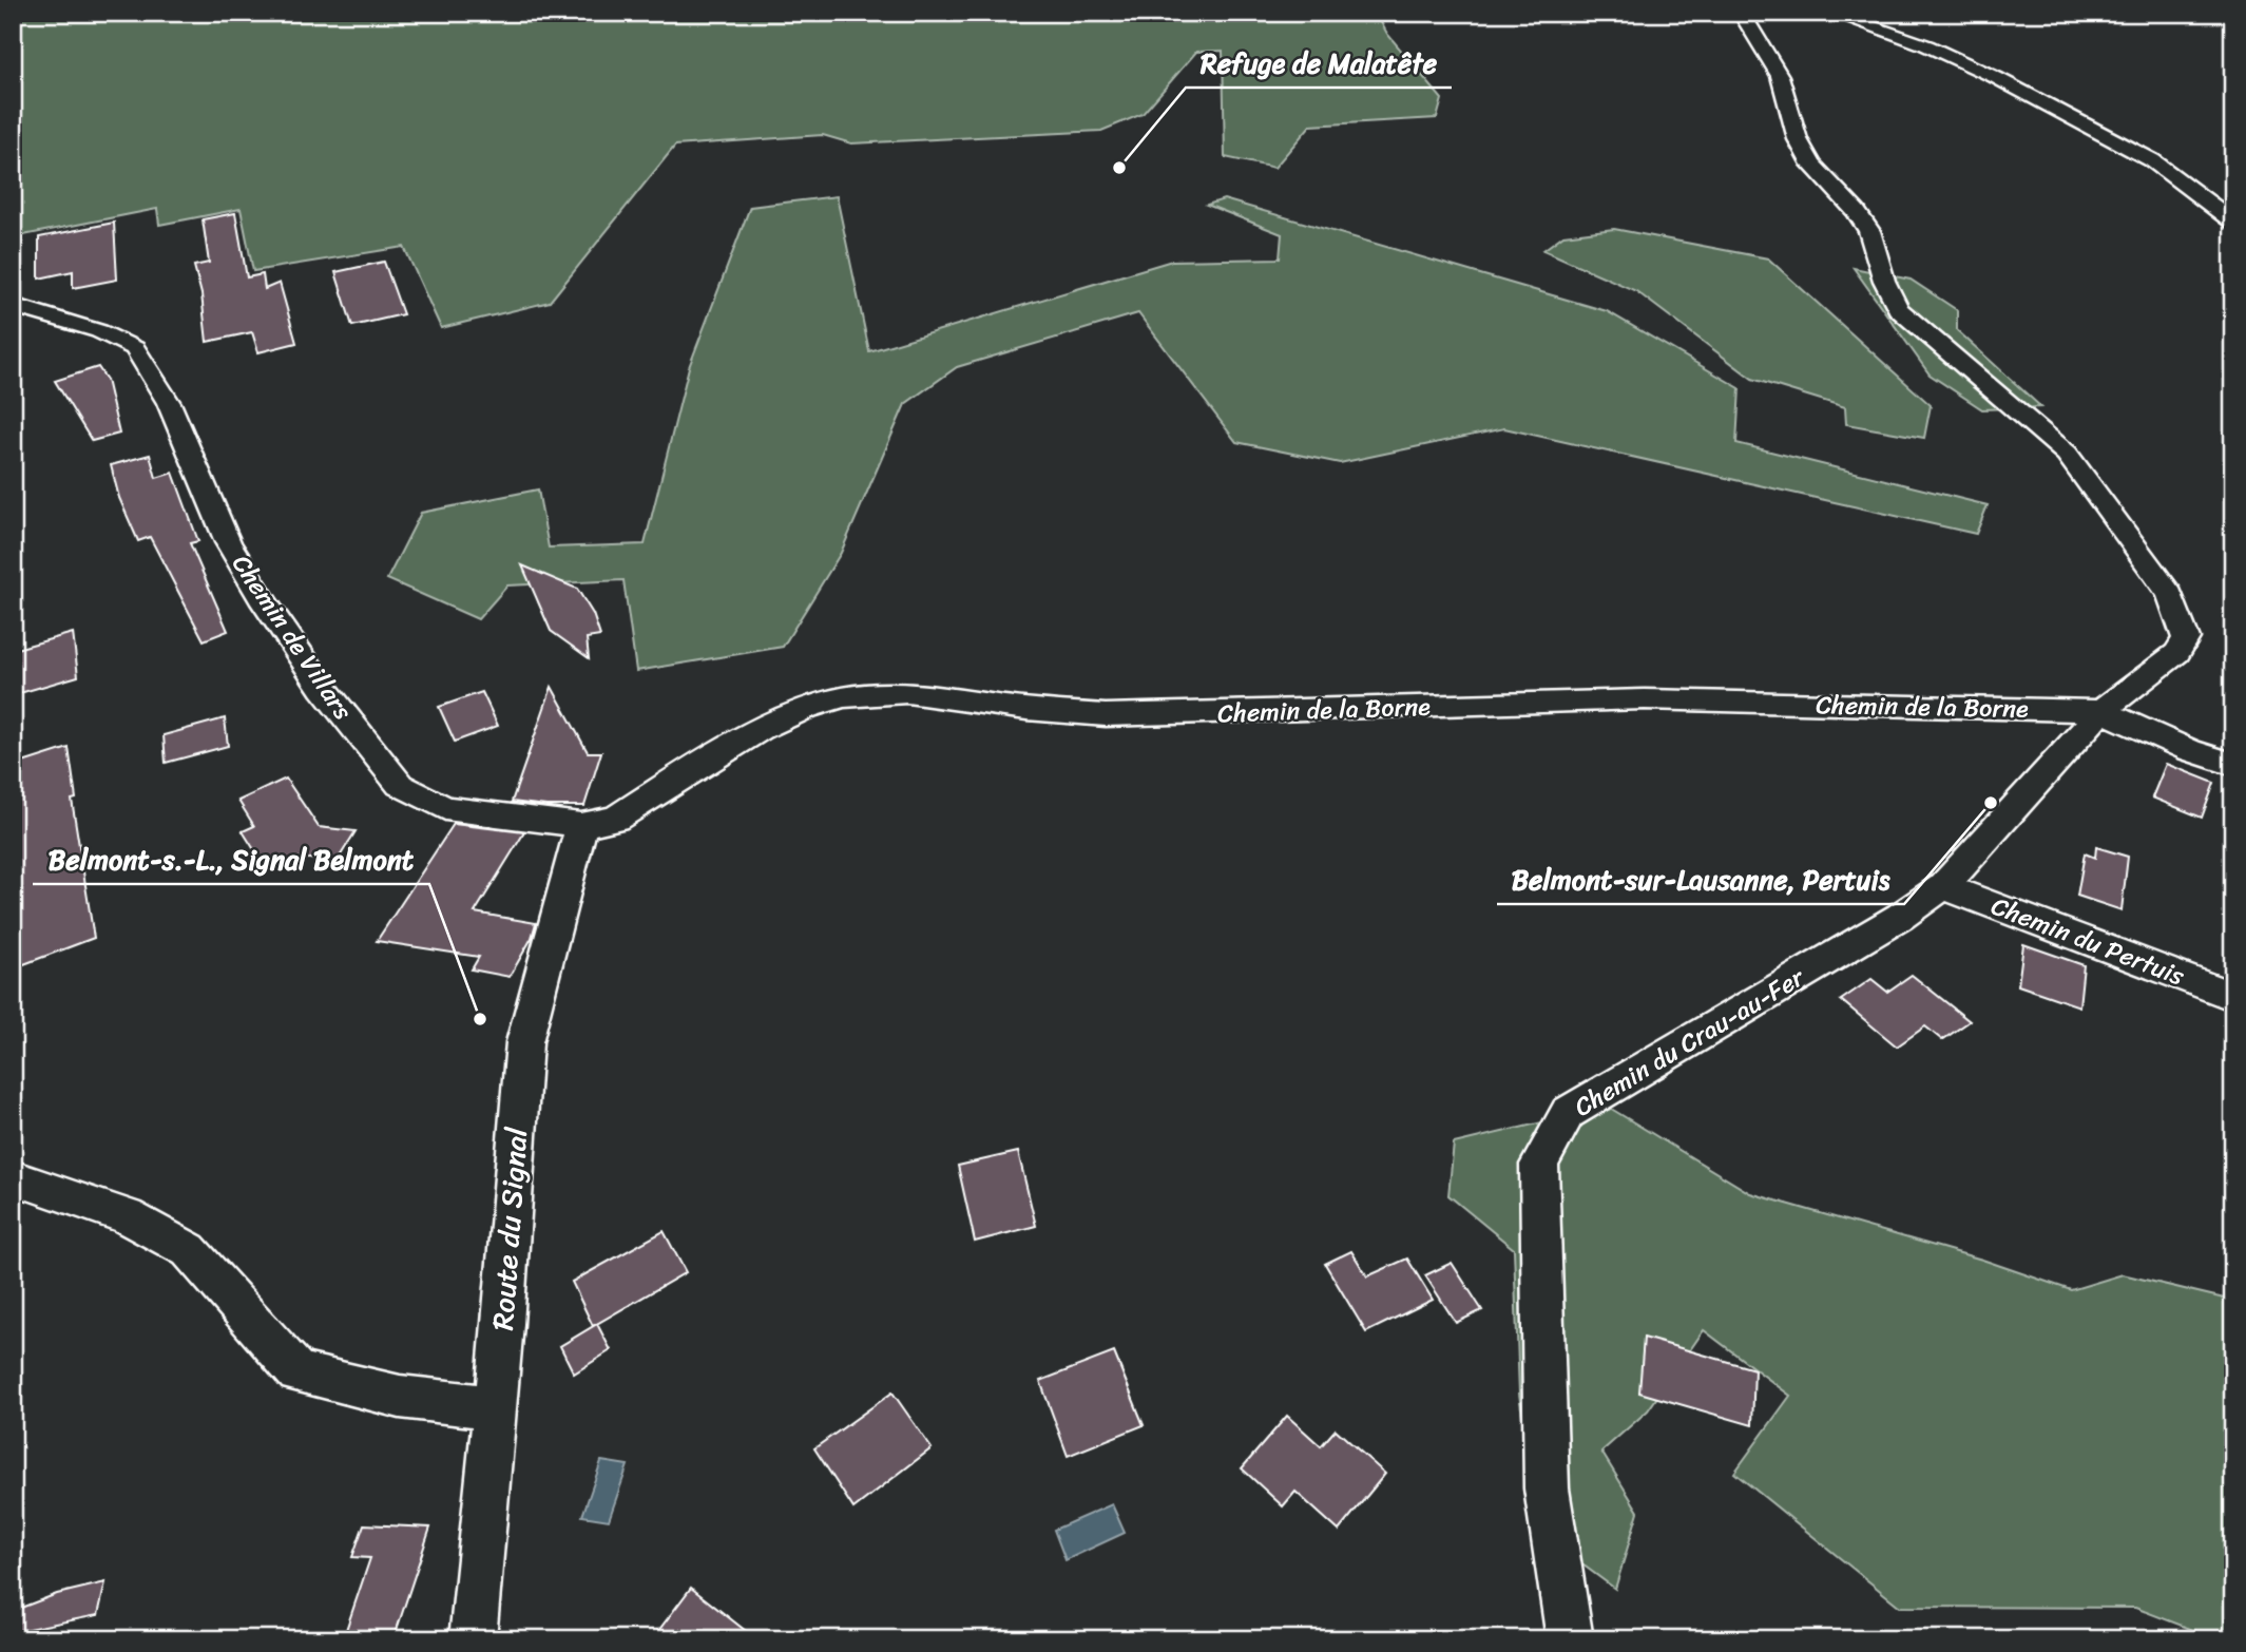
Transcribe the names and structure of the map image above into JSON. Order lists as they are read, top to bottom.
{
  "streets": {
    "street": [
      "Chemin de Villars",
      "Chemin de la Borne",
      "Chemin du Pertuis",
      "Chemin du Crau-au-Fer",
      "Route du Signal"
    ]
  },
  "crossings": [
    ["Chemin de Villars", "Chemin de la Borne"],
    ["Chemin de Villars", "Route du Signal"],
    ["Chemin de la Borne", "Chemin du Crau-au-Fer"],
    ["Chemin de la Borne", "Route du Signal"],
    ["Chemin du Pertuis", "Chemin du Crau-au-Fer"]
  ],
  "places": ["Refuge de Malatête", "Belmont-sur-Lausanne, Pertuis", "Belmont-s.-L., Signal Belmont"]
}
